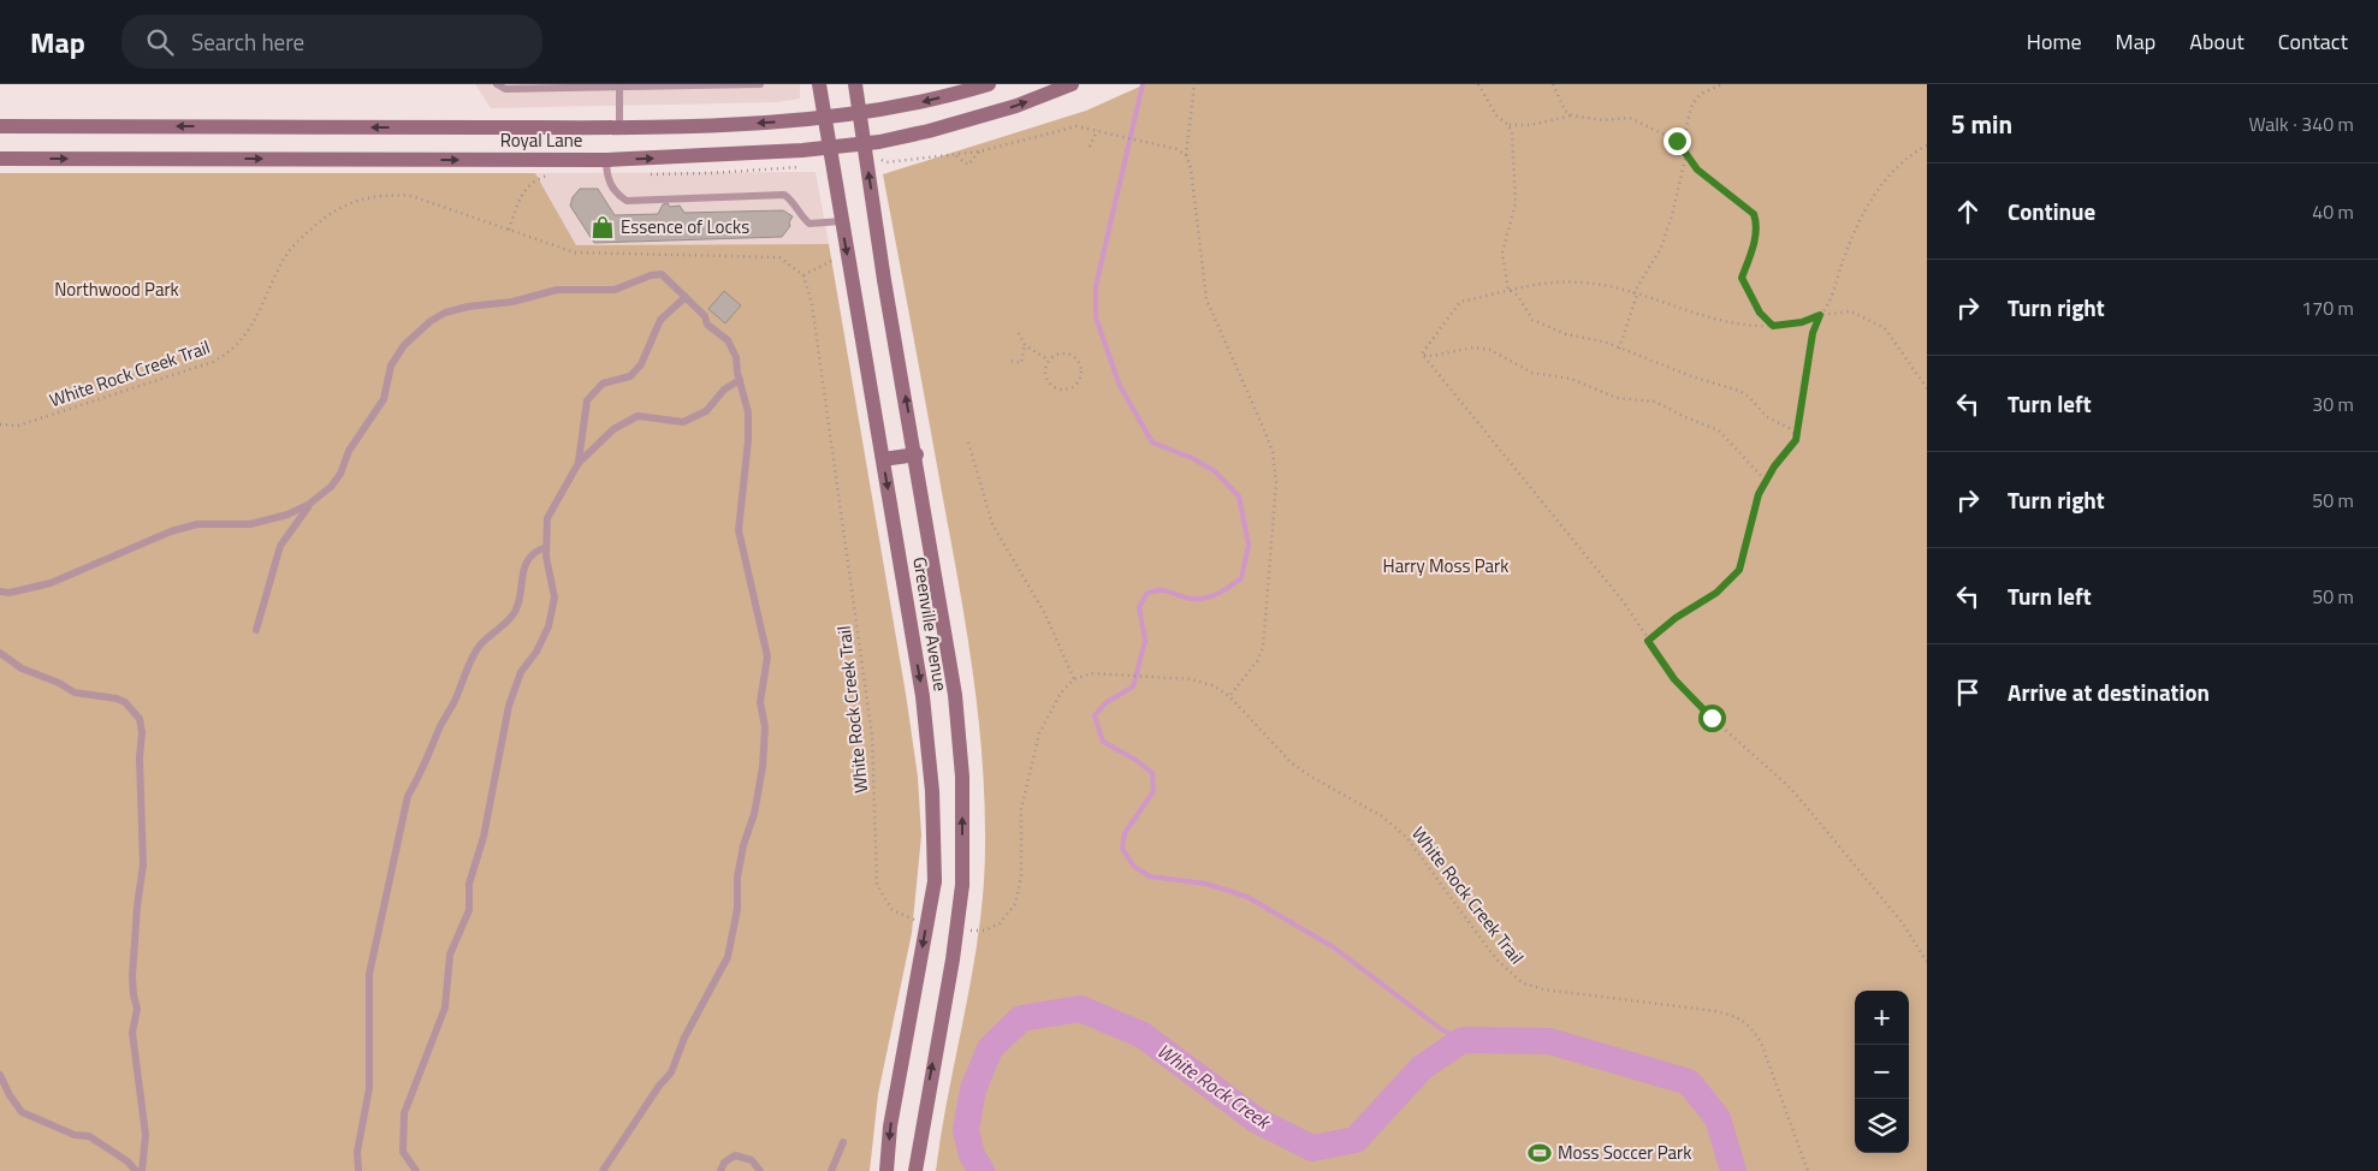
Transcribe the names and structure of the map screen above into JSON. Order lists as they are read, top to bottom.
{
  "streets": {
    "main road": ["Royal Lane", "Greenville Avenue"],
    "path": ["White Rock Creek Trail"]
  },
  "crossings": [
    ["Royal Lane", "Greenville Avenue"]
  ],
  "water": ["White Rock Creek"],
  "parks": ["Northwood Park", "Harry Moss Park"],
  "places": {
    "shop": ["Essence of Locks"],
    "sports": ["Moss Soccer Park"]
  },
  "page": {
    "header": "Map",
    "search": "Search here",
    "nav": [
      "Home",
      "Map",
      "About",
      "Contact"
    ],
    "heading": ["5 min", "Walk · 340 m"],
    "list": [
      ["Continue", "40 m"],
      ["Turn right", "170 m"],
      ["Turn left", "30 m"],
      ["Turn right", "50 m"],
      ["Turn left", "50 m"],
      "Arrive at destination"
    ],
    "map_buttons": ["+", "−"]
  }
}
